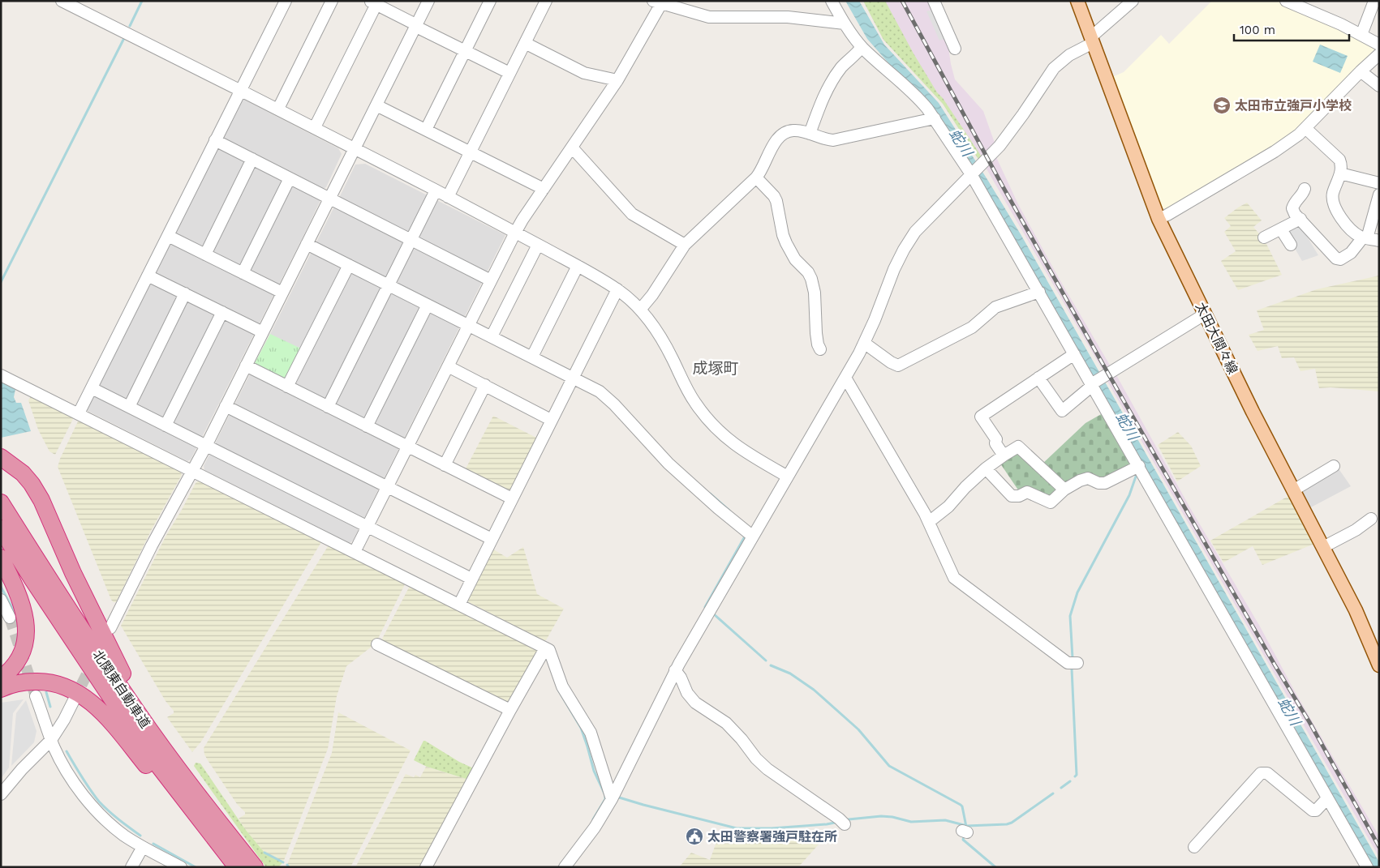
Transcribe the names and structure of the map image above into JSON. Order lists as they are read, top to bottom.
{
  "streets": {
    "highway": ["北関東自動車道"],
    "main road": ["太田大間々線"]
  },
  "districts": ["成塚町"],
  "water": ["蛇川"],
  "places": {
    "school or university": ["太田市立強戸小学校"],
    "public building": ["太田警察署強戸駐在所"]
  },
  "scale_bar": "100 m"
}
